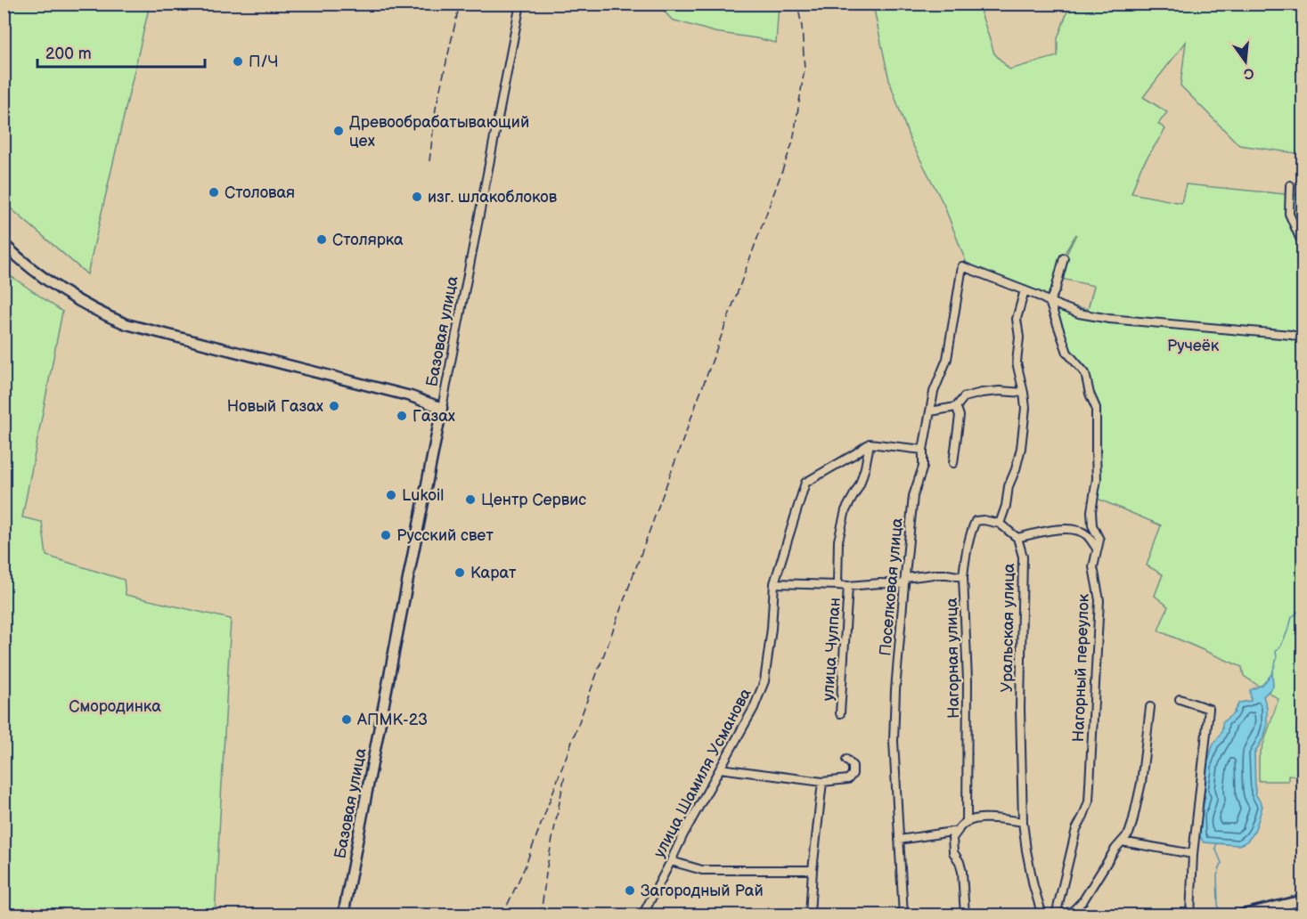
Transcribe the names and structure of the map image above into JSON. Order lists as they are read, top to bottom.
{
  "streets": {
    "main road": ["Базовая улица"],
    "street": [
      "Поселковая улица",
      "Уральская улица",
      "улица Чулпан",
      "Нагорная улица",
      "Нагорный переулок",
      "улица Шамиля Усманова"
    ]
  },
  "crossings": [
    ["улица Чулпан", "улица Шамиля Усманова"]
  ],
  "parks": ["Ручеёк", "Смородинка"],
  "places": [
    "П/Ч",
    "Древообрабатывающий цех",
    "Столовая",
    "изг. шлакоблоков",
    "Столярка",
    "Новый Газах",
    "Газах",
    "Lukoil",
    "Центр Сервис",
    "Русский свет",
    "Карат",
    "АПМК-23",
    "Загородный Рай"
  ],
  "scale_bar": "200 m",
  "north": "bottom"
}
